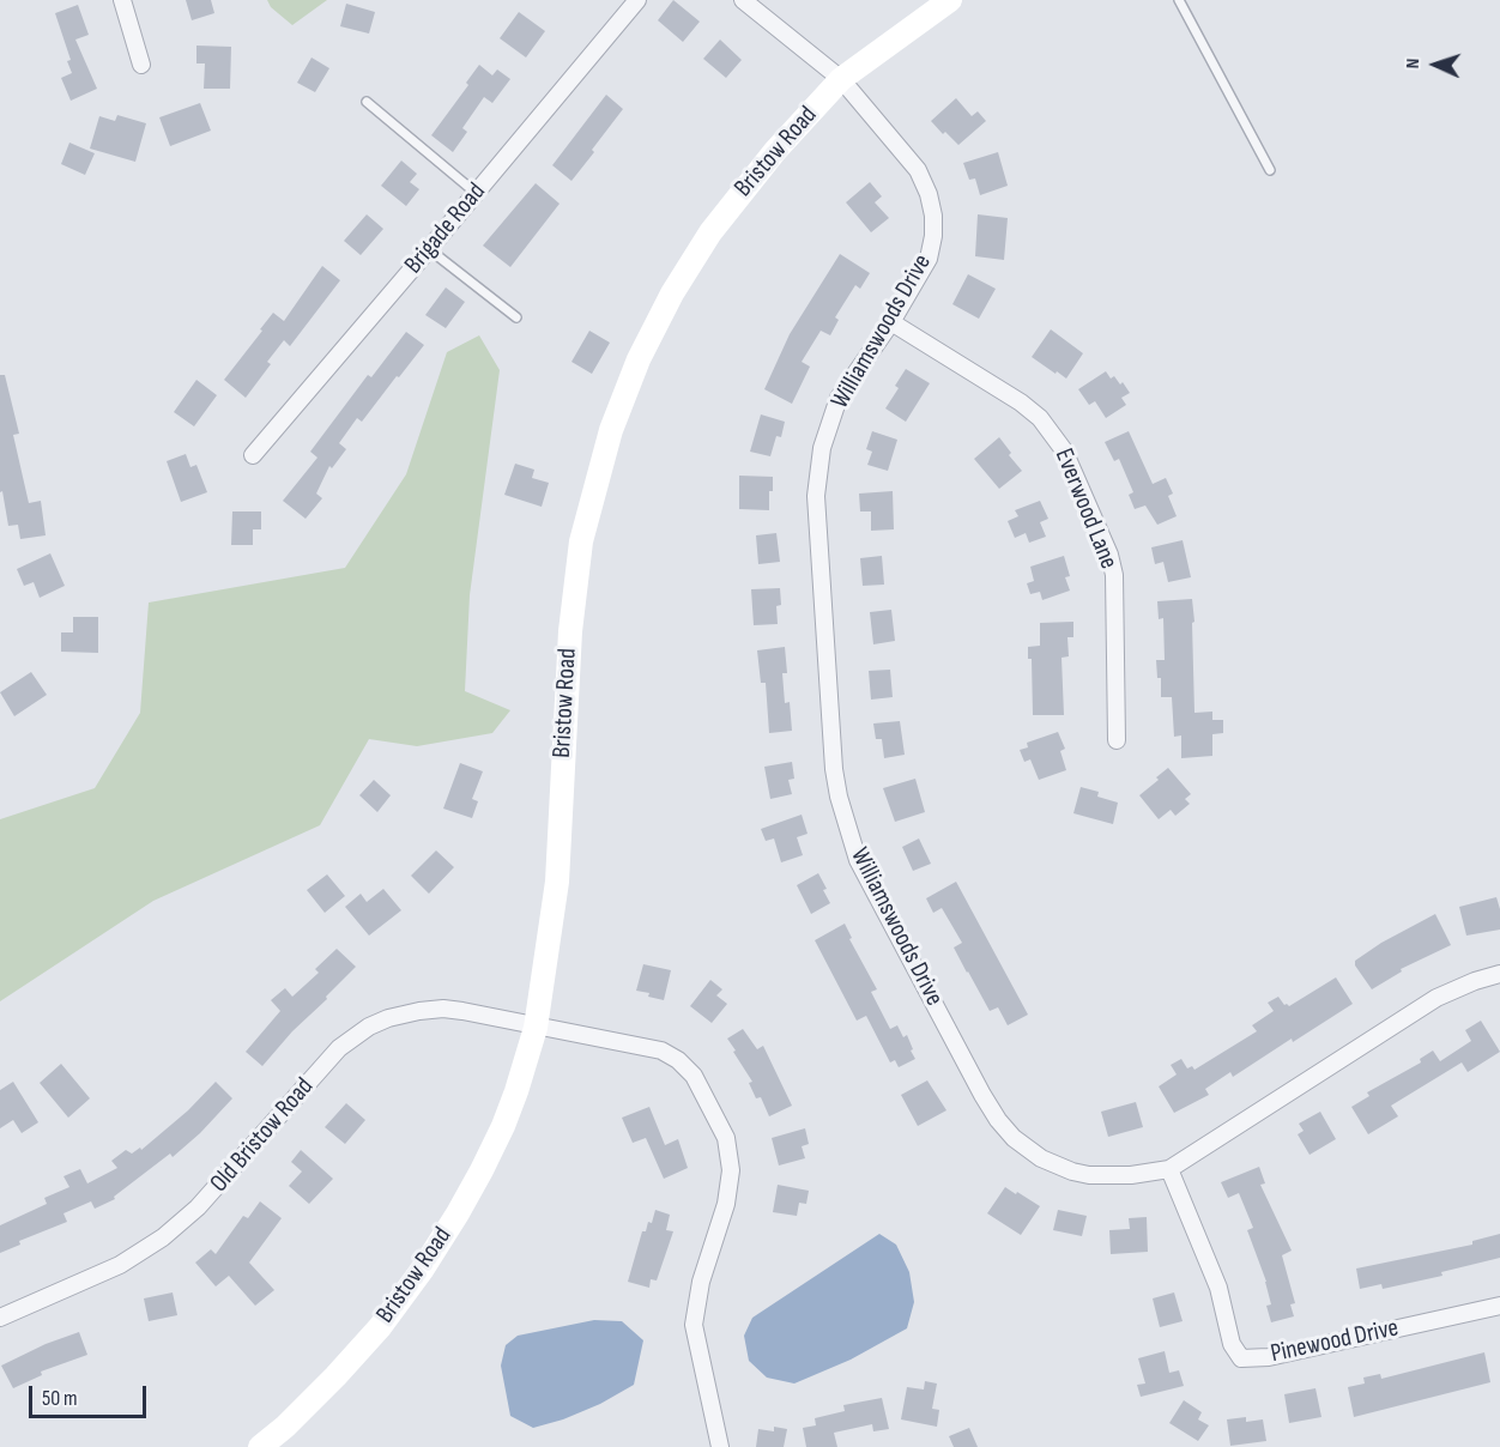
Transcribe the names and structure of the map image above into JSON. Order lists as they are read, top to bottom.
{
  "streets": {
    "main road": ["Bristow Road"],
    "street": [
      "Brigade Road",
      "Williamswoods Drive",
      "Everwood Lane",
      "Old Bristow Road",
      "Pinewood Drive"
    ]
  },
  "crossings": [
    ["Bristow Road", "Williamswoods Drive"],
    ["Bristow Road", "Old Bristow Road"],
    ["Williamswoods Drive", "Everwood Lane"],
    ["Williamswoods Drive", "Pinewood Drive"]
  ],
  "scale_bar": "50 m",
  "north": "left"
}
